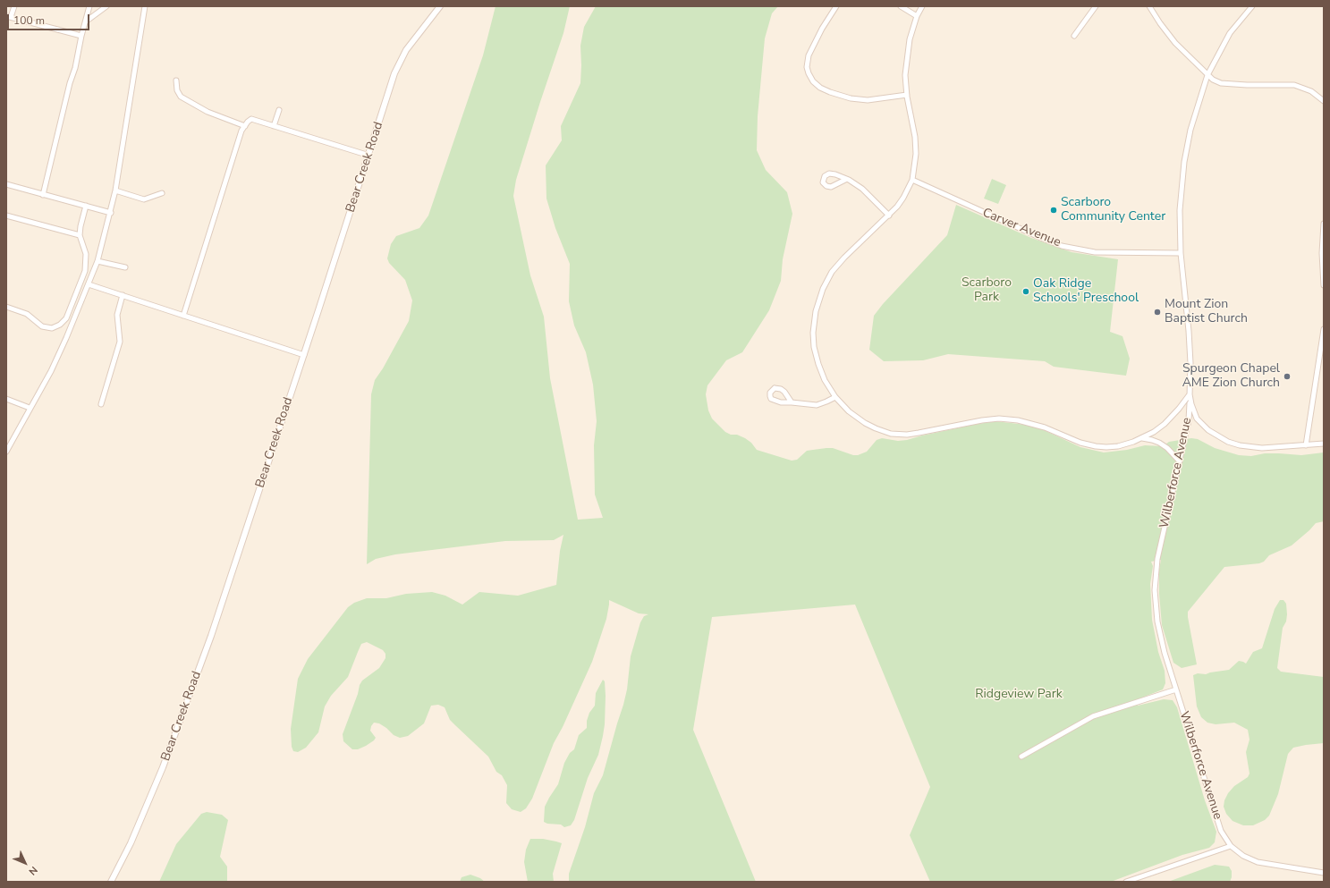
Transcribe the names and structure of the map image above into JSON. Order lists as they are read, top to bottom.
{
  "streets": {
    "street": ["Bear Creek Road", "Carver Avenue", "Wilberforce Avenue"]
  },
  "crossings": [
    ["Carver Avenue", "Wilberforce Avenue"]
  ],
  "parks": ["Scarboro Park", "Ridgeview Park"],
  "places": [
    "Scarboro Community Center",
    "Oak Ridge Schools' Preschool",
    "Mount Zion Baptist Church",
    "Spurgeon Chapel AME Zion Church"
  ],
  "scale_bar": "100 m",
  "north": "bottom right"
}
